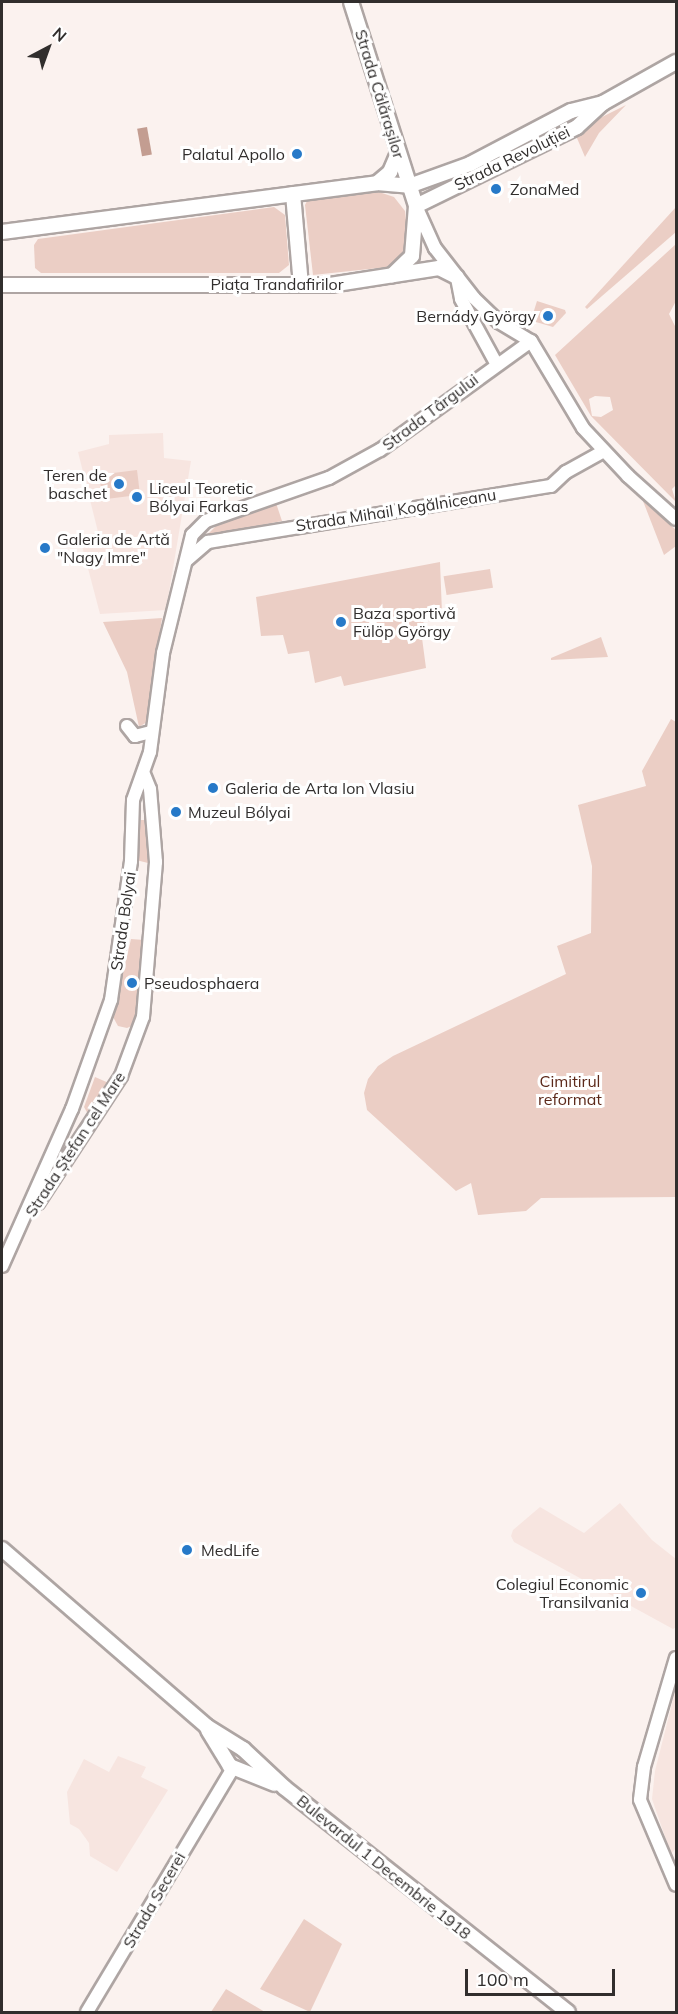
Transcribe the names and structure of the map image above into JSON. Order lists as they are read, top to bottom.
{
  "streets": {
    "main road": [
      "Strada Călărașilor",
      "Strada Revoluției",
      "Piața Trandafirilor",
      "Bulevardul 1 Decembrie 1918"
    ],
    "street": [
      "Strada Târgului",
      "Strada Mihail Kogălniceanu",
      "Strada Bolyai",
      "Strada Ștefan cel Mare",
      "Strada Secerei"
    ]
  },
  "crossings": [
    ["Strada Călărașilor", "Strada Revoluției"],
    ["Strada Târgului", "Strada Mihail Kogălniceanu"],
    ["Strada Târgului", "Strada Bolyai"],
    ["Strada Mihail Kogălniceanu", "Strada Bolyai"],
    ["Strada Bolyai", "Strada Ștefan cel Mare"],
    ["Bulevardul 1 Decembrie 1918", "Strada Secerei"]
  ],
  "parks": ["Cimitirul reformat"],
  "places": [
    "Palatul Apollo",
    "ZonaMed",
    "Bernády György",
    "Teren de baschet",
    "Liceul Teoretic Bólyai Farkas",
    "Galeria de Artă \"Nagy Imre\"",
    "Baza sportivă Fülöp György",
    "Galeria de Arta Ion Vlasiu",
    "Muzeul Bólyai",
    "Pseudosphaera",
    "MedLife",
    "Colegiul Economic Transilvania"
  ],
  "scale_bar": "100 m",
  "north": "top right"
}
